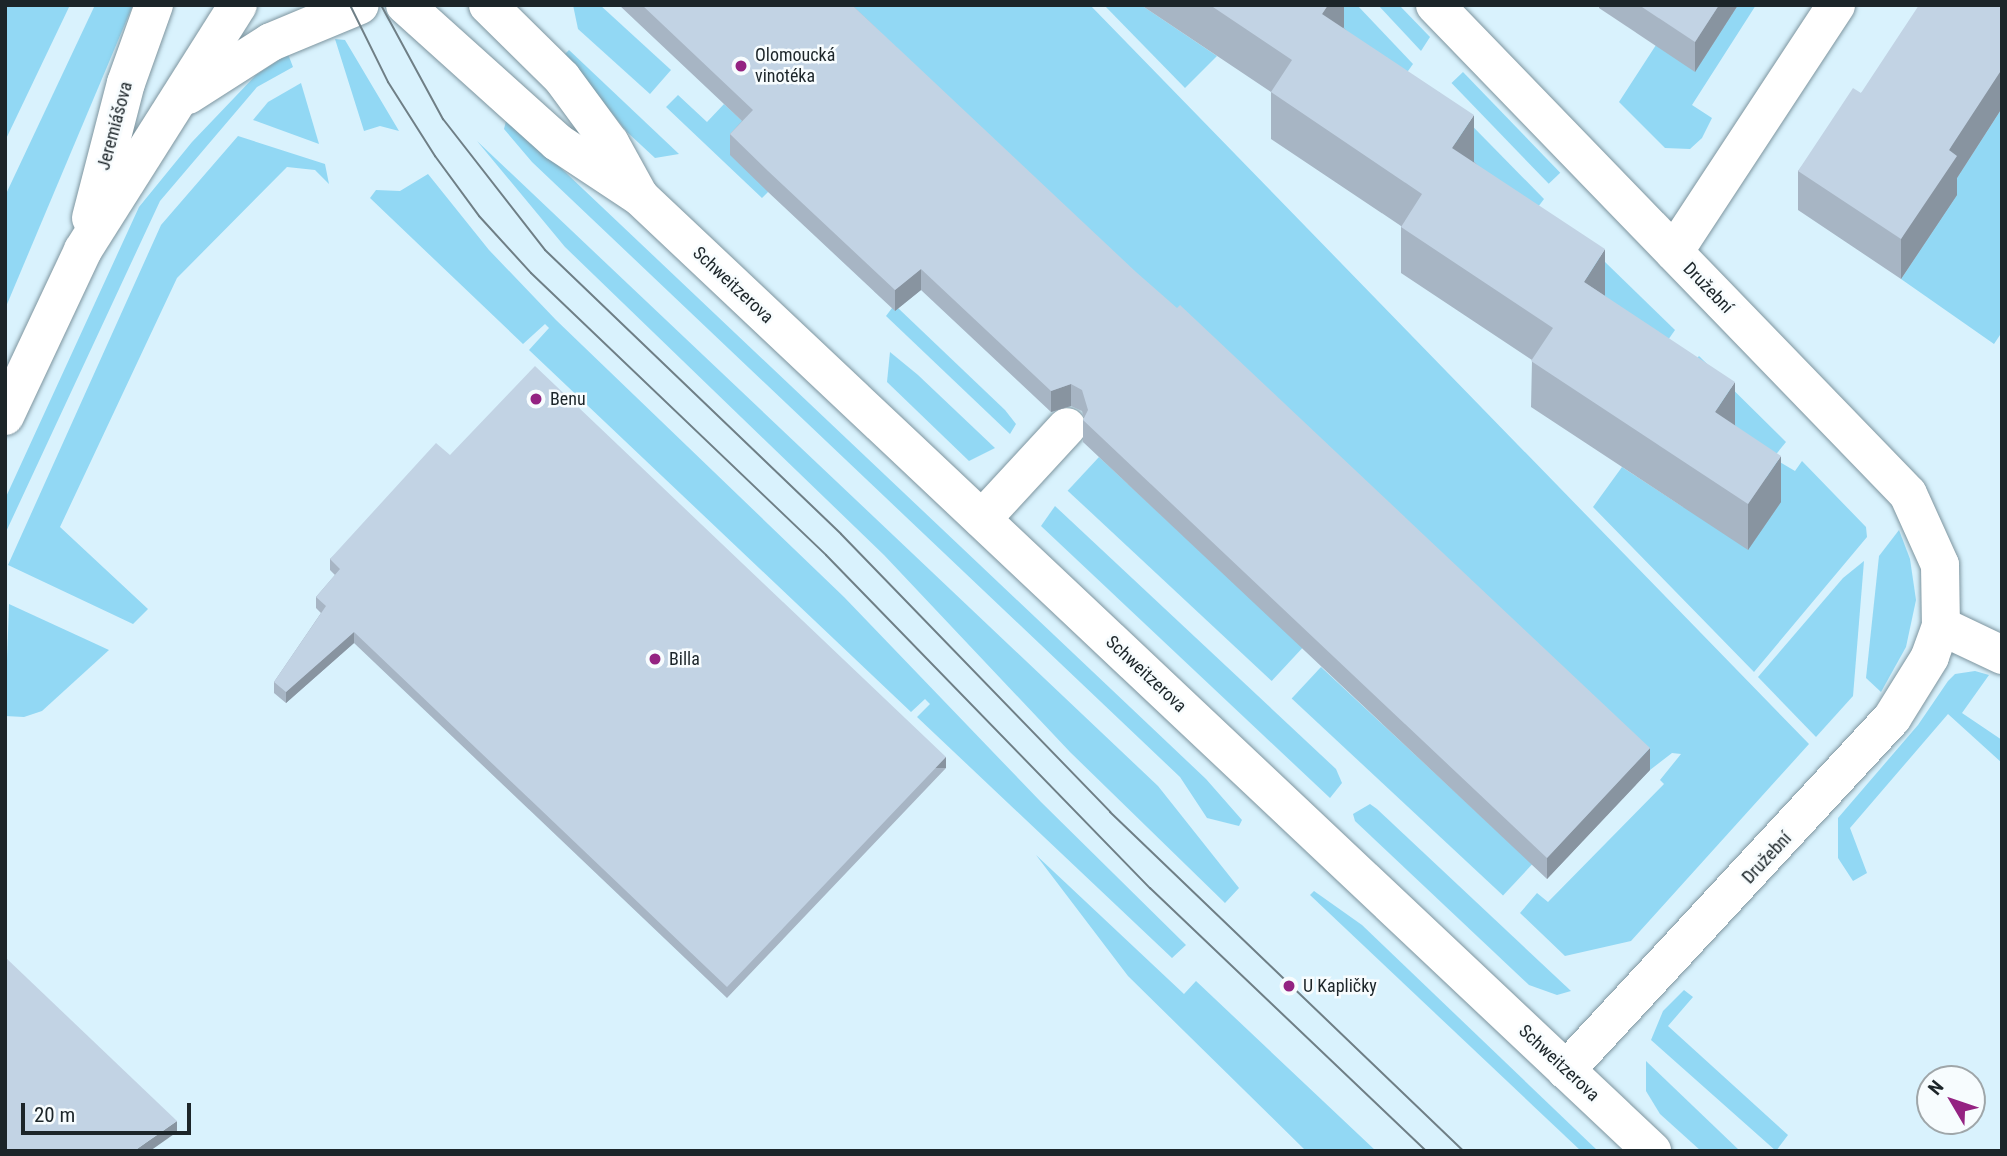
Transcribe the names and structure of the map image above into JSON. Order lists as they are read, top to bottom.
{
  "streets": {
    "street": ["Jeremiášova", "Schweitzerova", "Družební"]
  },
  "crossings": [
    ["Schweitzerova", "Družební"]
  ],
  "places": [
    "Olomoucká vinotéka",
    "Benu",
    "Billa",
    "U Kapličky"
  ],
  "scale_bar": "20 m",
  "north": "top left"
}
